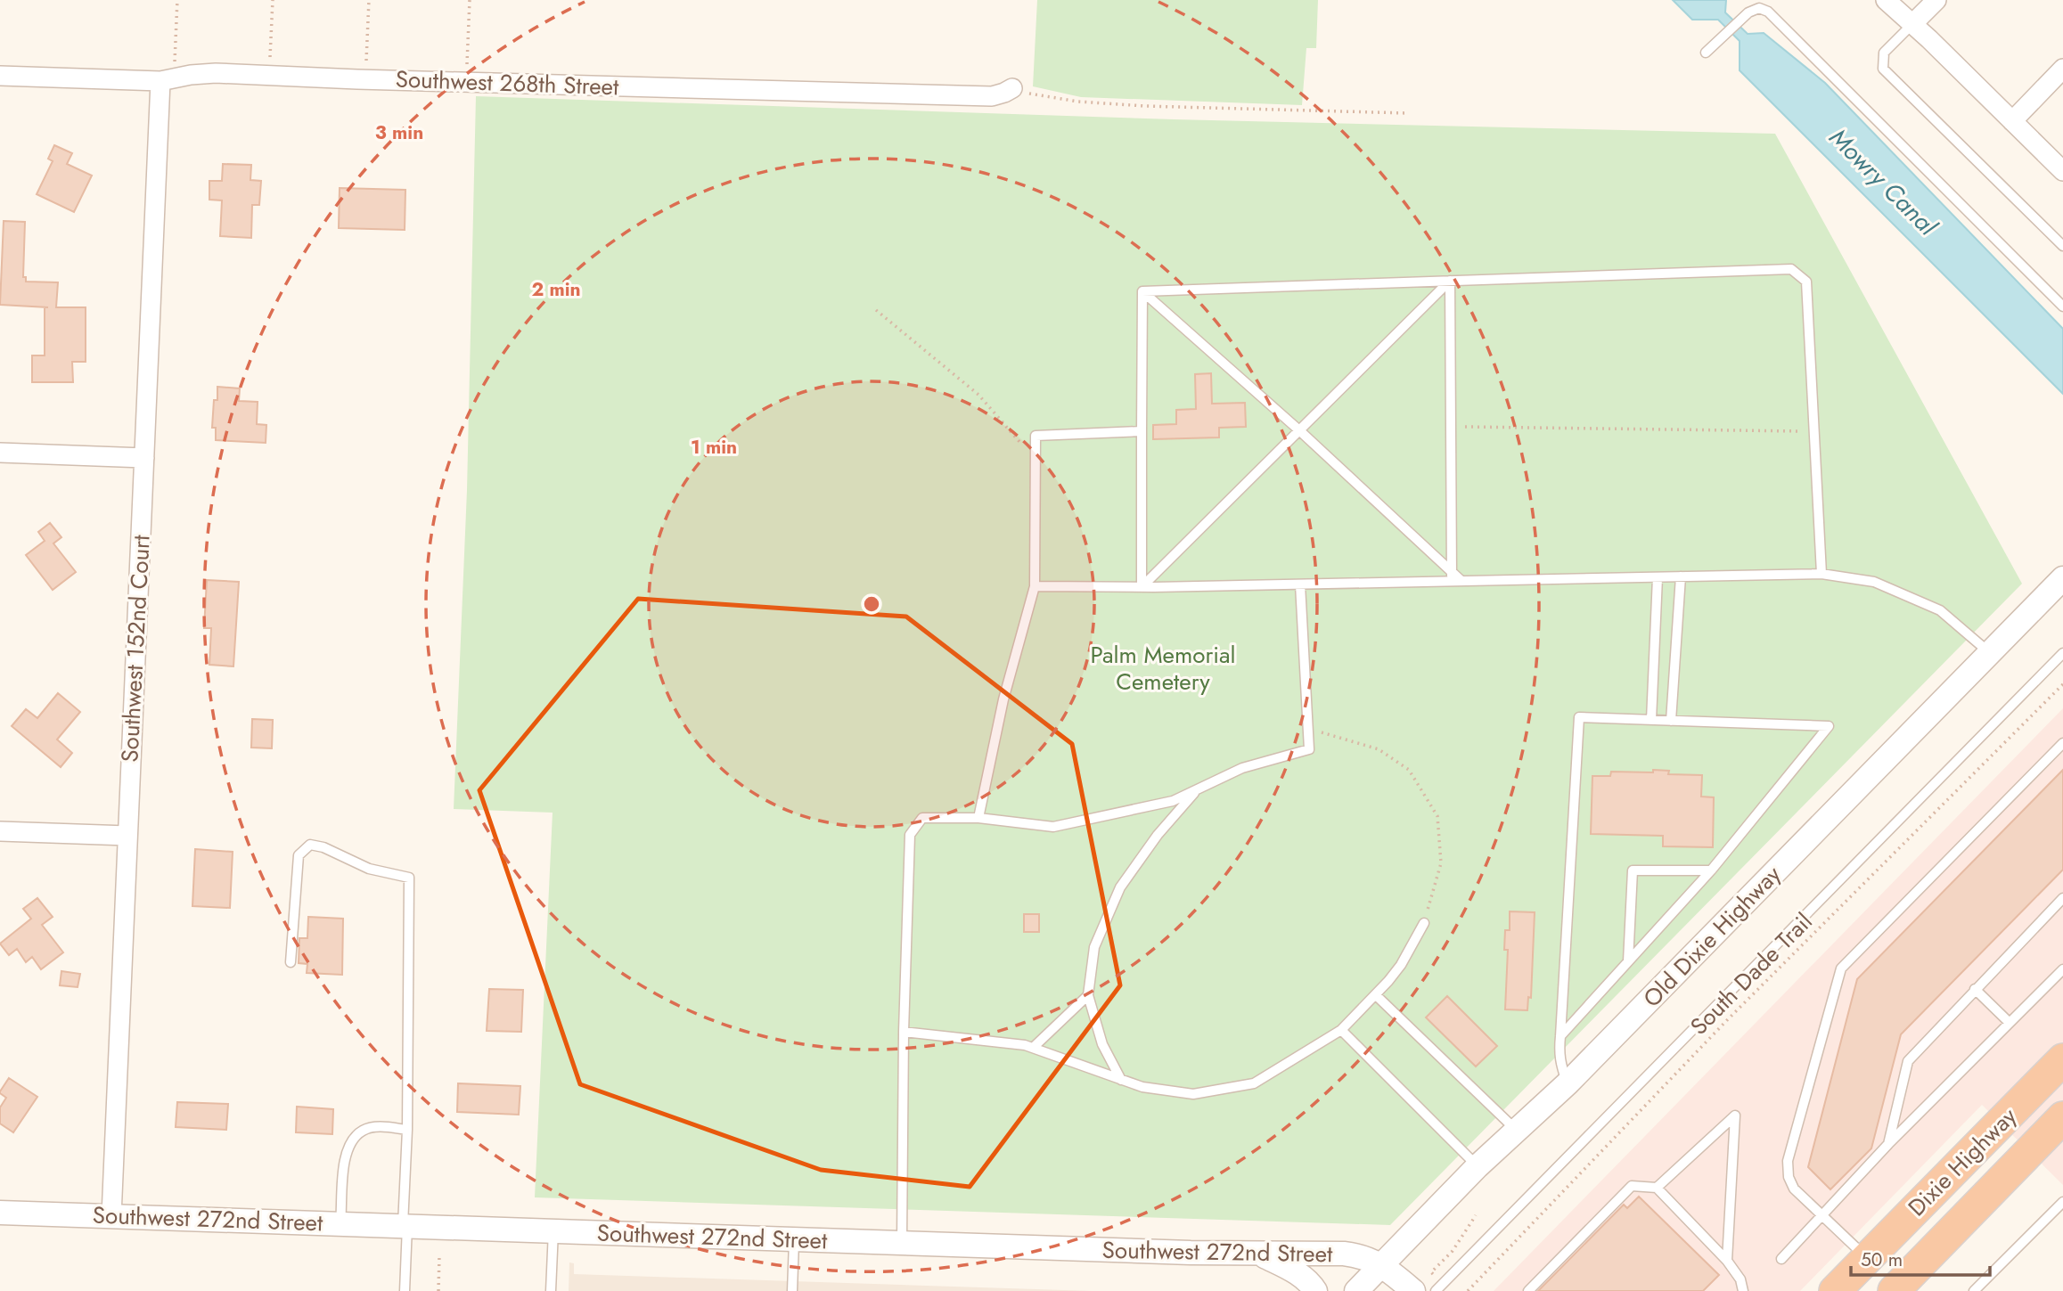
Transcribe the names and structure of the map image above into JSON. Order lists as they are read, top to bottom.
{
  "streets": {
    "highway": ["Dixie Highway"],
    "street": [
      "Southwest 268th Street",
      "Southwest 152nd Court",
      "Old Dixie Highway",
      "Southwest 272nd Street"
    ],
    "path": ["South Dade Trail"]
  },
  "crossings": [
    ["Southwest 268th Street", "Southwest 152nd Court"],
    ["Southwest 152nd Court", "Southwest 272nd Street"],
    ["Old Dixie Highway", "Southwest 272nd Street"]
  ],
  "water": ["Mowry Canal"],
  "parks": ["Palm Memorial Cemetery"],
  "scale_bar": "50 m",
  "rings": ["3 min", "2 min", "1 min"]
}
